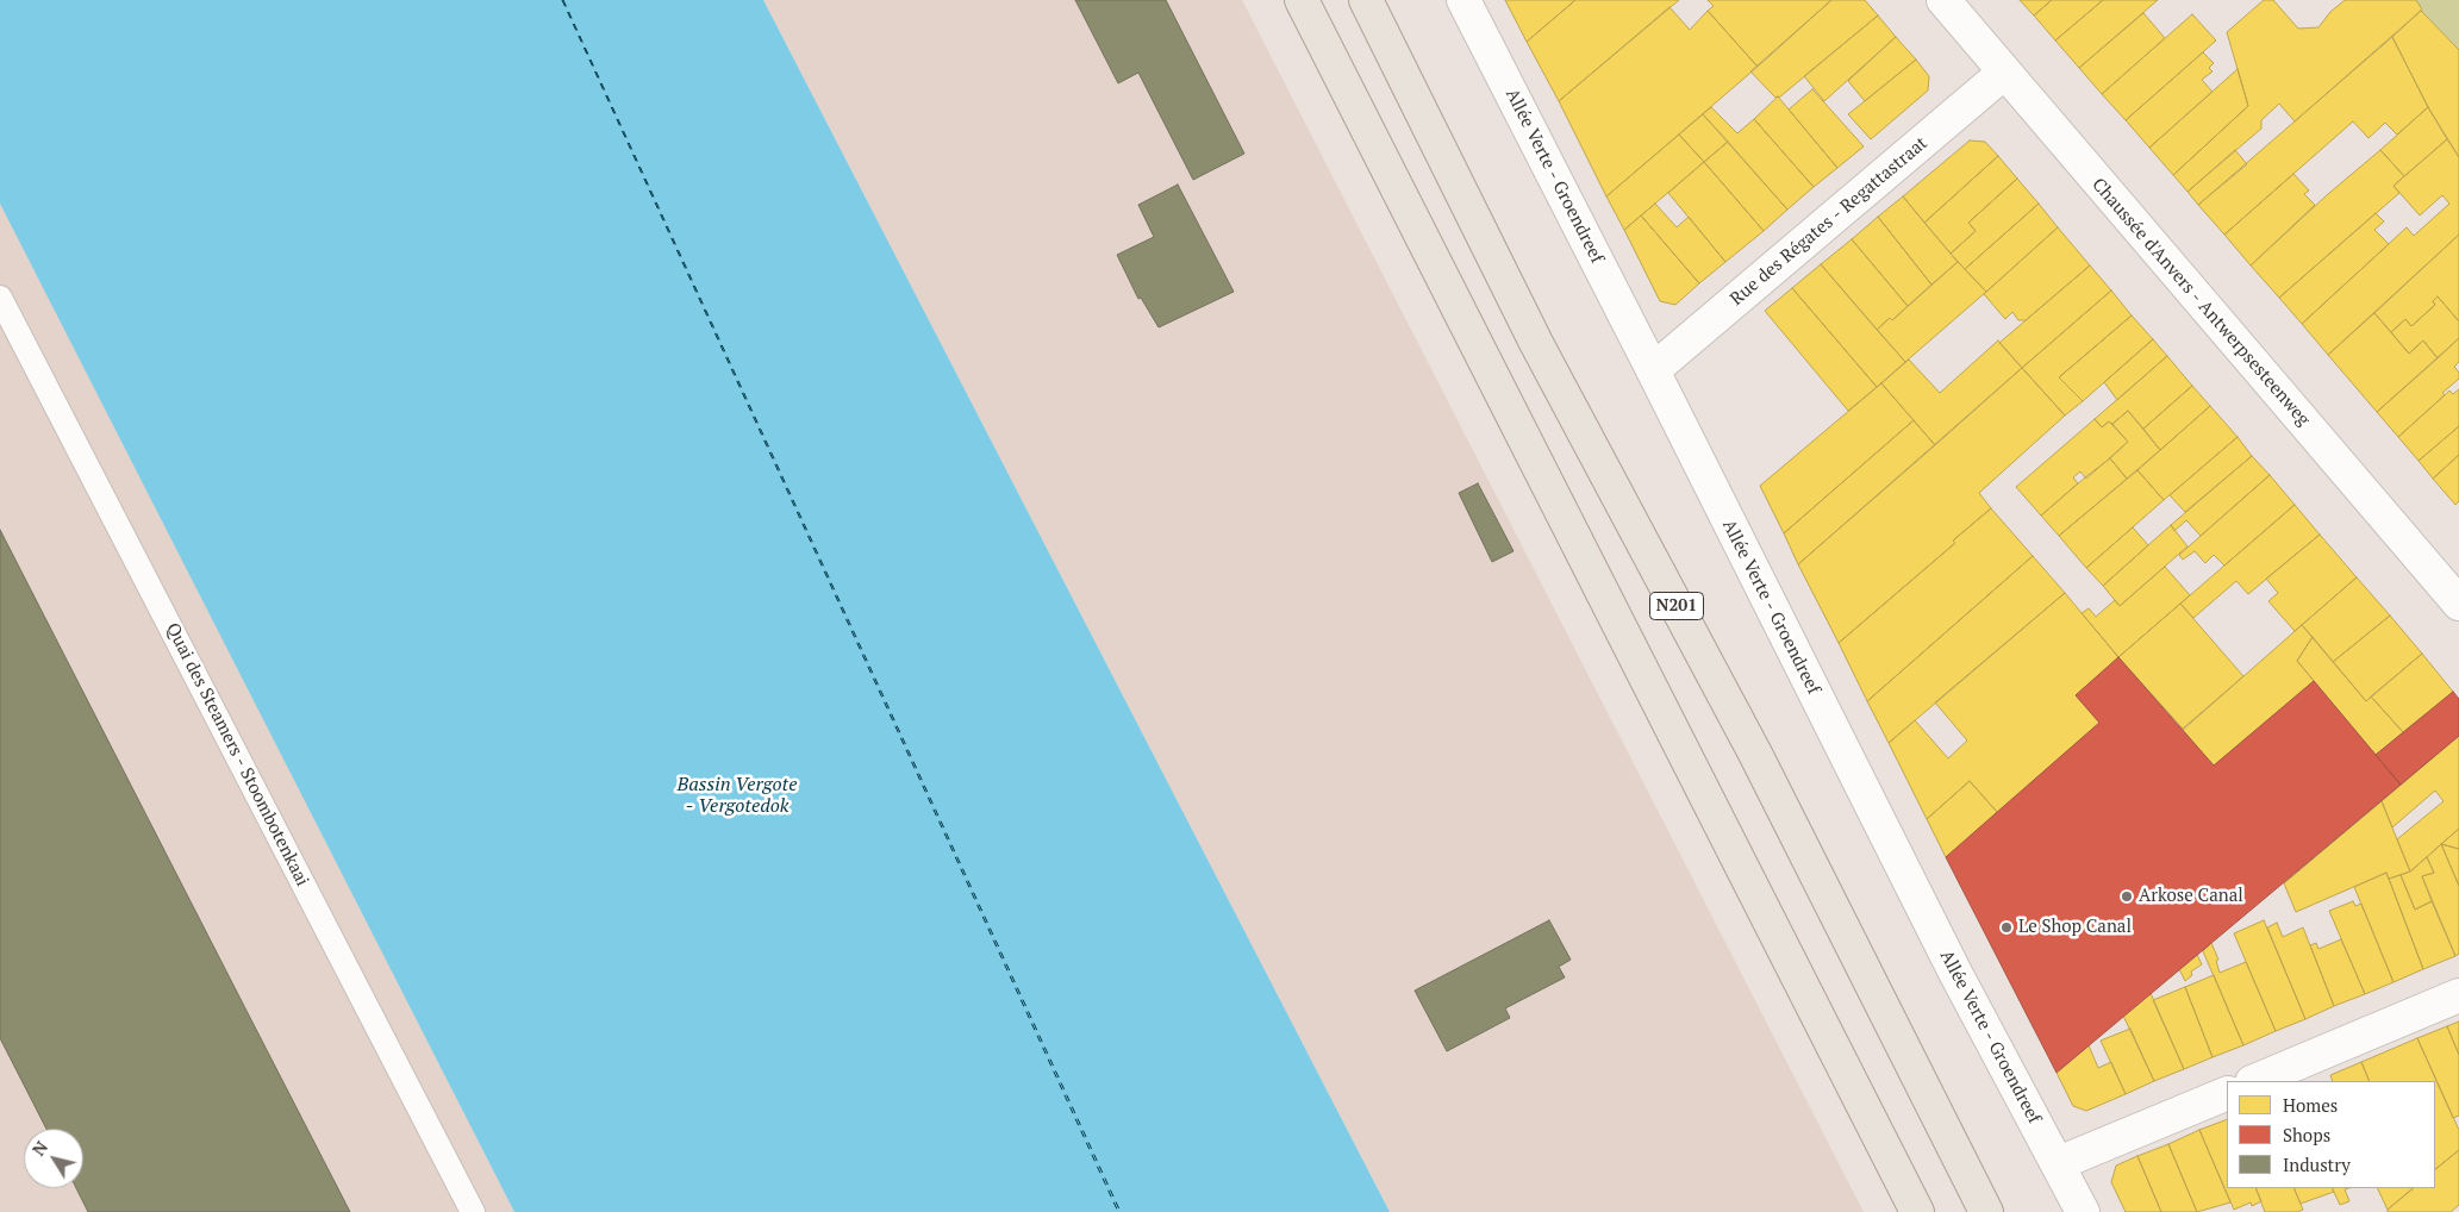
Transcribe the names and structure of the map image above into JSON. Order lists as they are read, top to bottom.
{
  "streets": {
    "main road": ["N201"],
    "street": ["Allée Verte - Groendreef", "Rue des Régates - Regattastraat", "Chaussée d'Anvers - Antwerpsesteenweg"],
    "lane": ["Quai des Steamers - Stoombotenkaai"]
  },
  "crossings": [
    ["Allée Verte - Groendreef", "Rue des Régates - Regattastraat"],
    ["Rue des Régates - Regattastraat", "Chaussée d'Anvers - Antwerpsesteenweg"]
  ],
  "water": ["Bassin Vergote - Vergotedok"],
  "places": ["Arkose Canal", "Le Shop Canal"],
  "legend": ["Homes", "Shops", "Industry"],
  "north": "top left"
}
